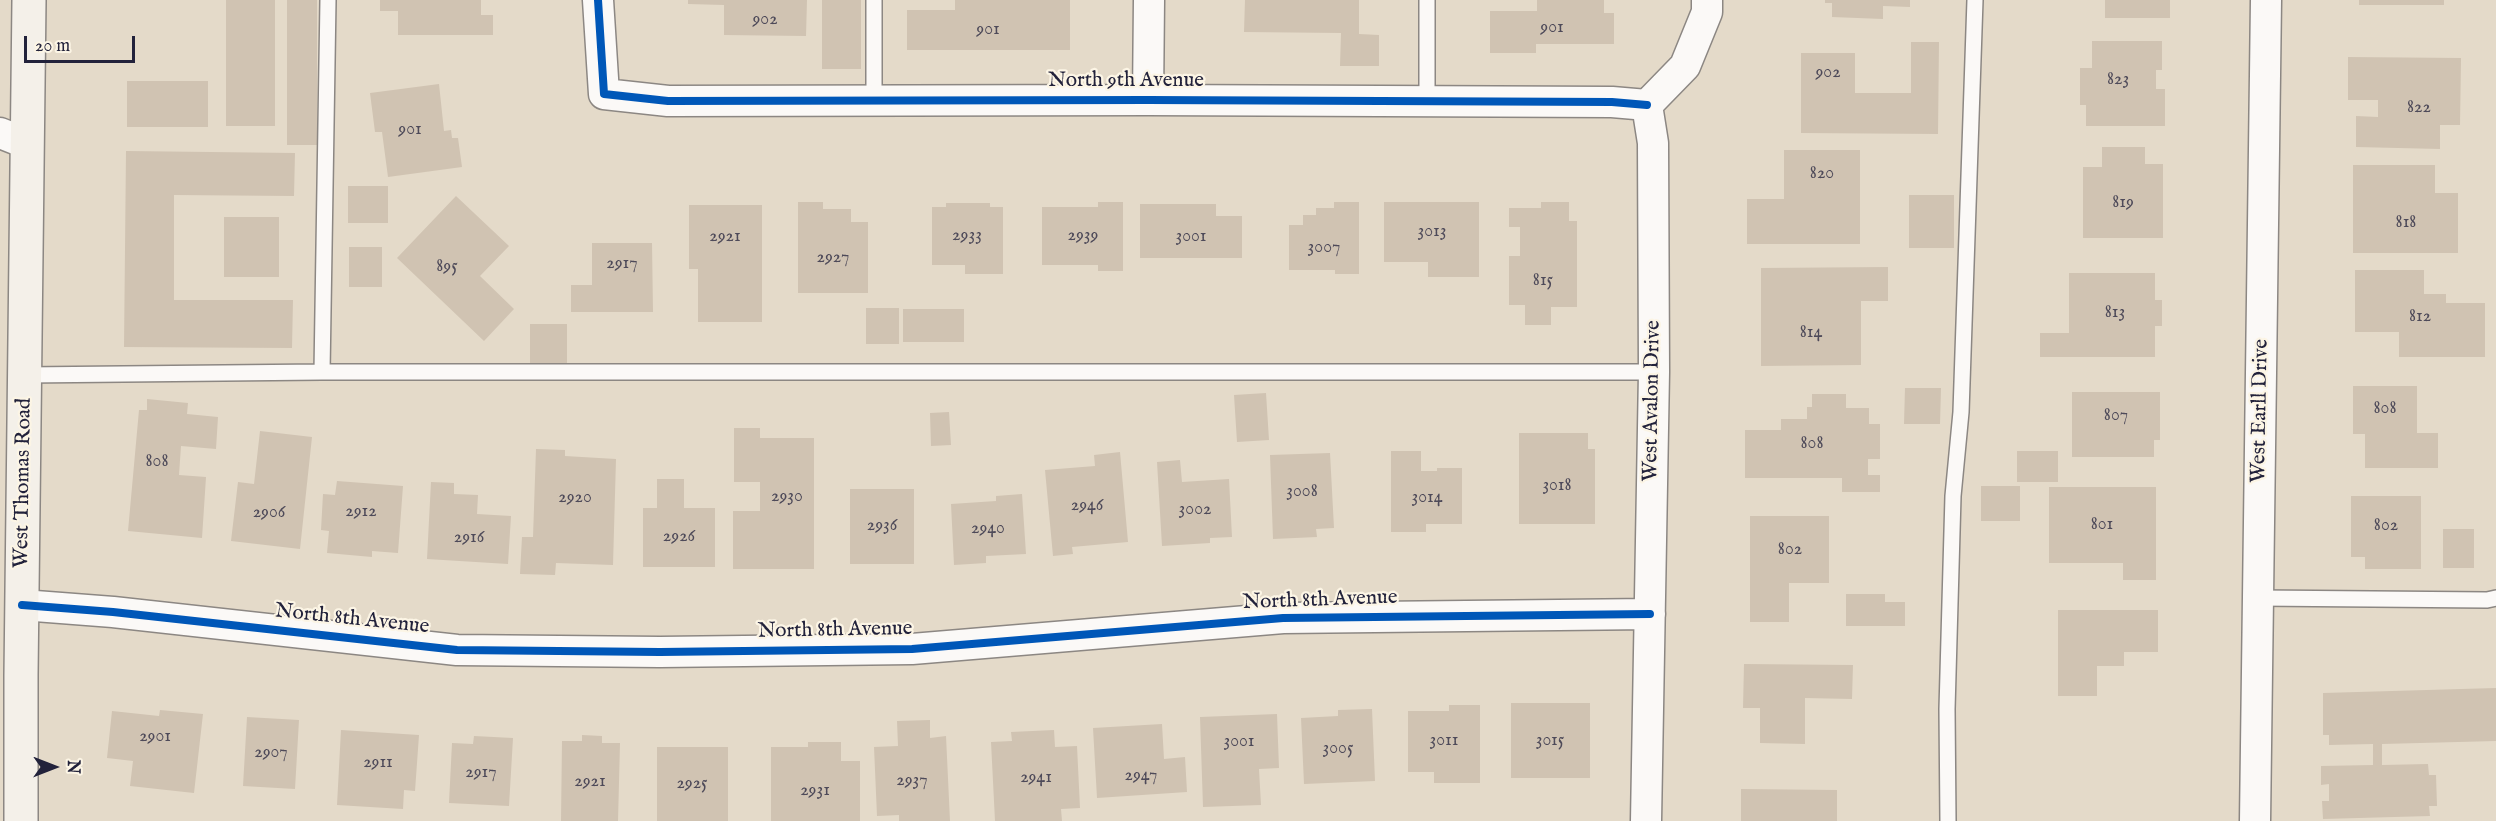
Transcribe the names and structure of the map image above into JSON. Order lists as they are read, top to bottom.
{
  "streets": {
    "main road": ["West Thomas Road"],
    "street": [
      "North 9th Avenue",
      "West Avalon Drive",
      "West Earll Drive",
      "North 8th Avenue"
    ]
  },
  "crossings": [
    ["North 9th Avenue", "West Avalon Drive"],
    ["West Avalon Drive", "North 8th Avenue"],
    ["West Thomas Road", "North 8th Avenue"]
  ],
  "house_numbers": [
    "902",
    "901",
    "901",
    "902",
    "823",
    "822",
    "901",
    "820",
    "819",
    "818",
    "3013",
    "2933",
    "2939",
    "2921",
    "3001",
    "3007",
    "2927",
    "2917",
    "895",
    "815",
    "813",
    "812",
    "814",
    "808",
    "807",
    "808",
    "808",
    "3018",
    "3008",
    "2930",
    "2920",
    "3014",
    "2946",
    "3002",
    "2912",
    "2906",
    "801",
    "2936",
    "802",
    "2940",
    "2926",
    "2916",
    "802",
    "2901",
    "3011",
    "3015",
    "3001",
    "3005",
    "2907",
    "2911",
    "2917",
    "2947",
    "2941",
    "2937",
    "2921",
    "2925",
    "2931"
  ],
  "scale_bar": "20 m",
  "north": "right"
}
